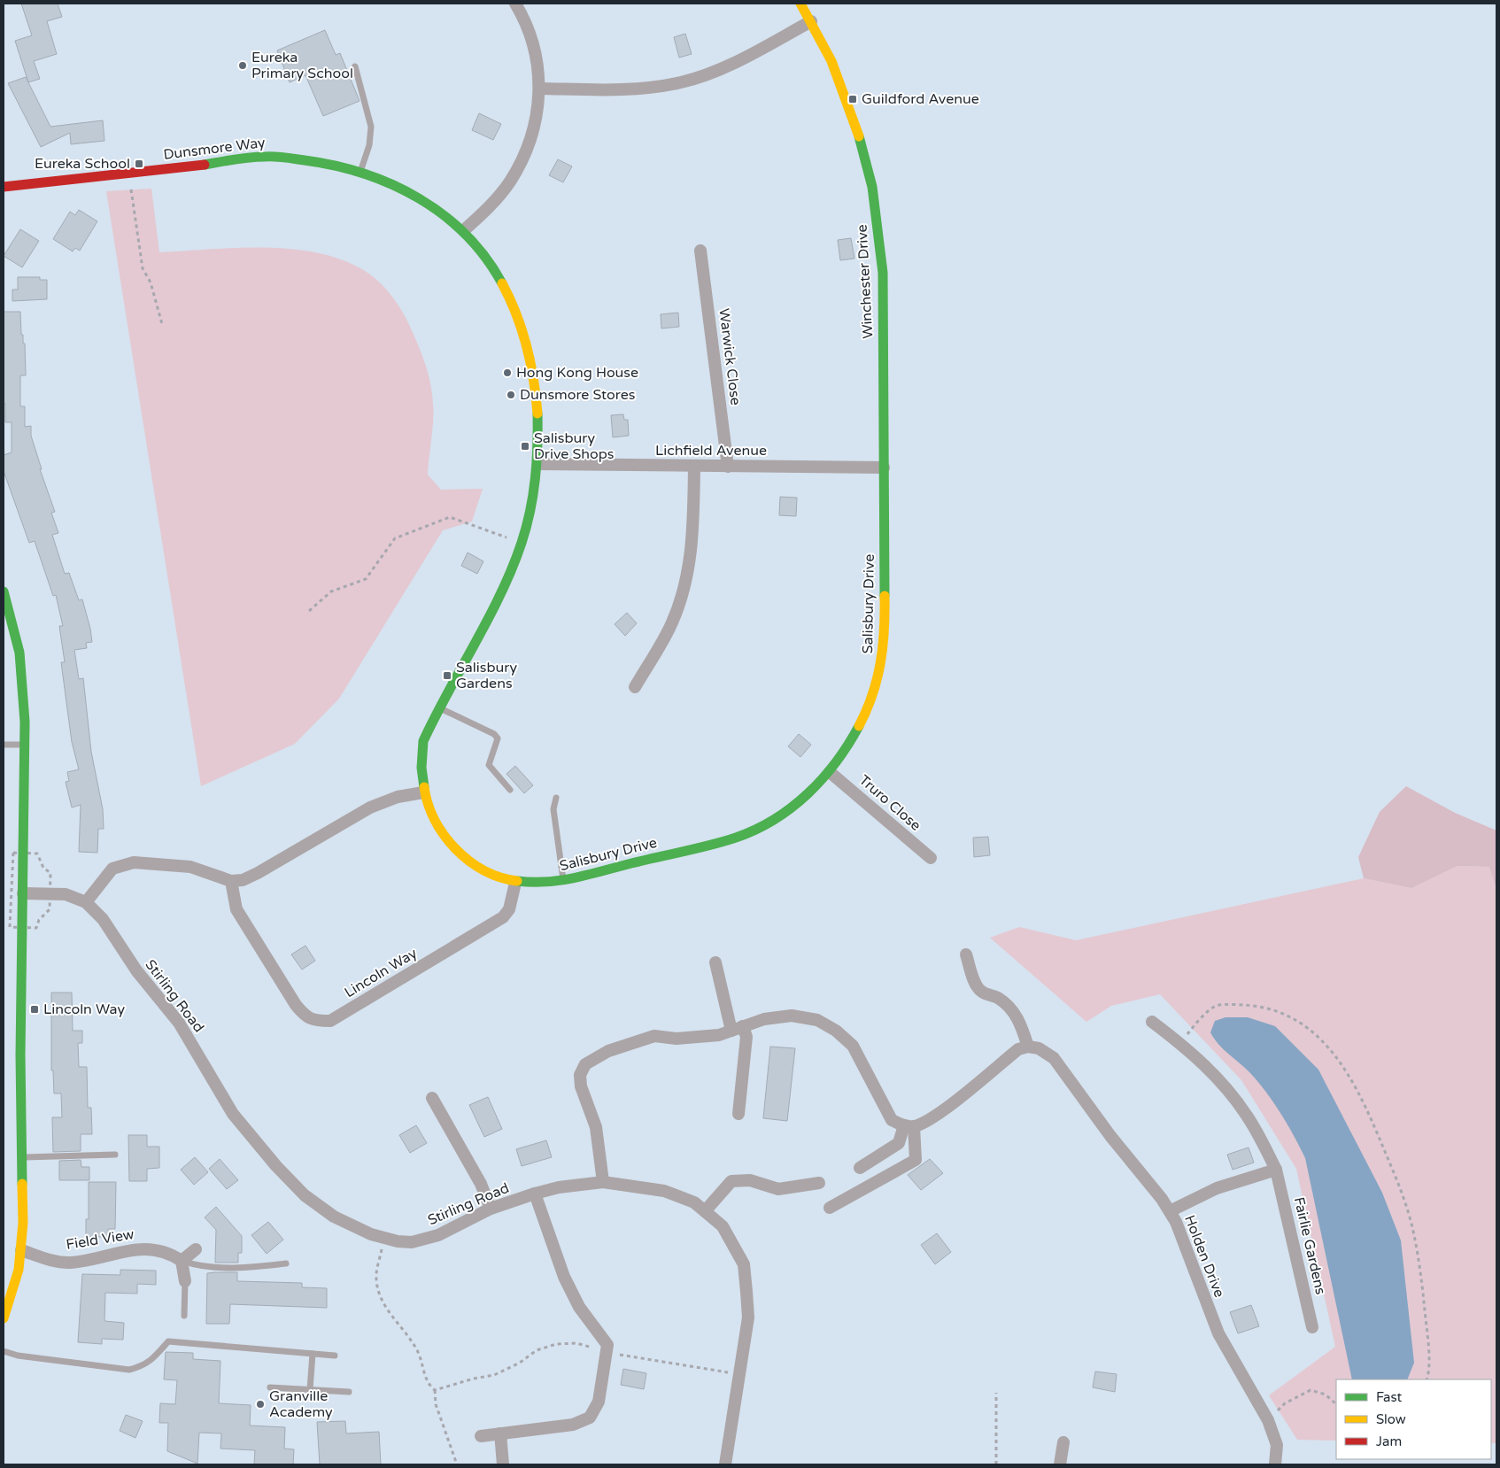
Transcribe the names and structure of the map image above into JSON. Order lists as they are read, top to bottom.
{
  "streets": {
    "main road": ["Dunsmore Way", "Winchester Drive", "Salisbury Drive"],
    "street": [
      "Warwick Close",
      "Lichfield Avenue",
      "Truro Close",
      "Lincoln Way",
      "Stirling Road",
      "Field View",
      "Fairlie Gardens",
      "Holden Drive"
    ]
  },
  "crossings": [
    ["Winchester Drive", "Lichfield Avenue"],
    ["Winchester Drive", "Salisbury Drive"],
    ["Warwick Close", "Lichfield Avenue"],
    ["Lichfield Avenue", "Salisbury Drive"],
    ["Salisbury Drive", "Truro Close"],
    ["Salisbury Drive", "Lincoln Way"]
  ],
  "places": {
    "other": [
      "Eureka Primary School",
      "Hong Kong House",
      "Dunsmore Stores",
      "Granville Academy"
    ],
    "transit": [
      "Guildford Avenue",
      "Eureka School",
      "Salisbury Drive Shops",
      "Salisbury Gardens",
      "Lincoln Way"
    ]
  },
  "legend": ["Fast", "Slow", "Jam"]
}
